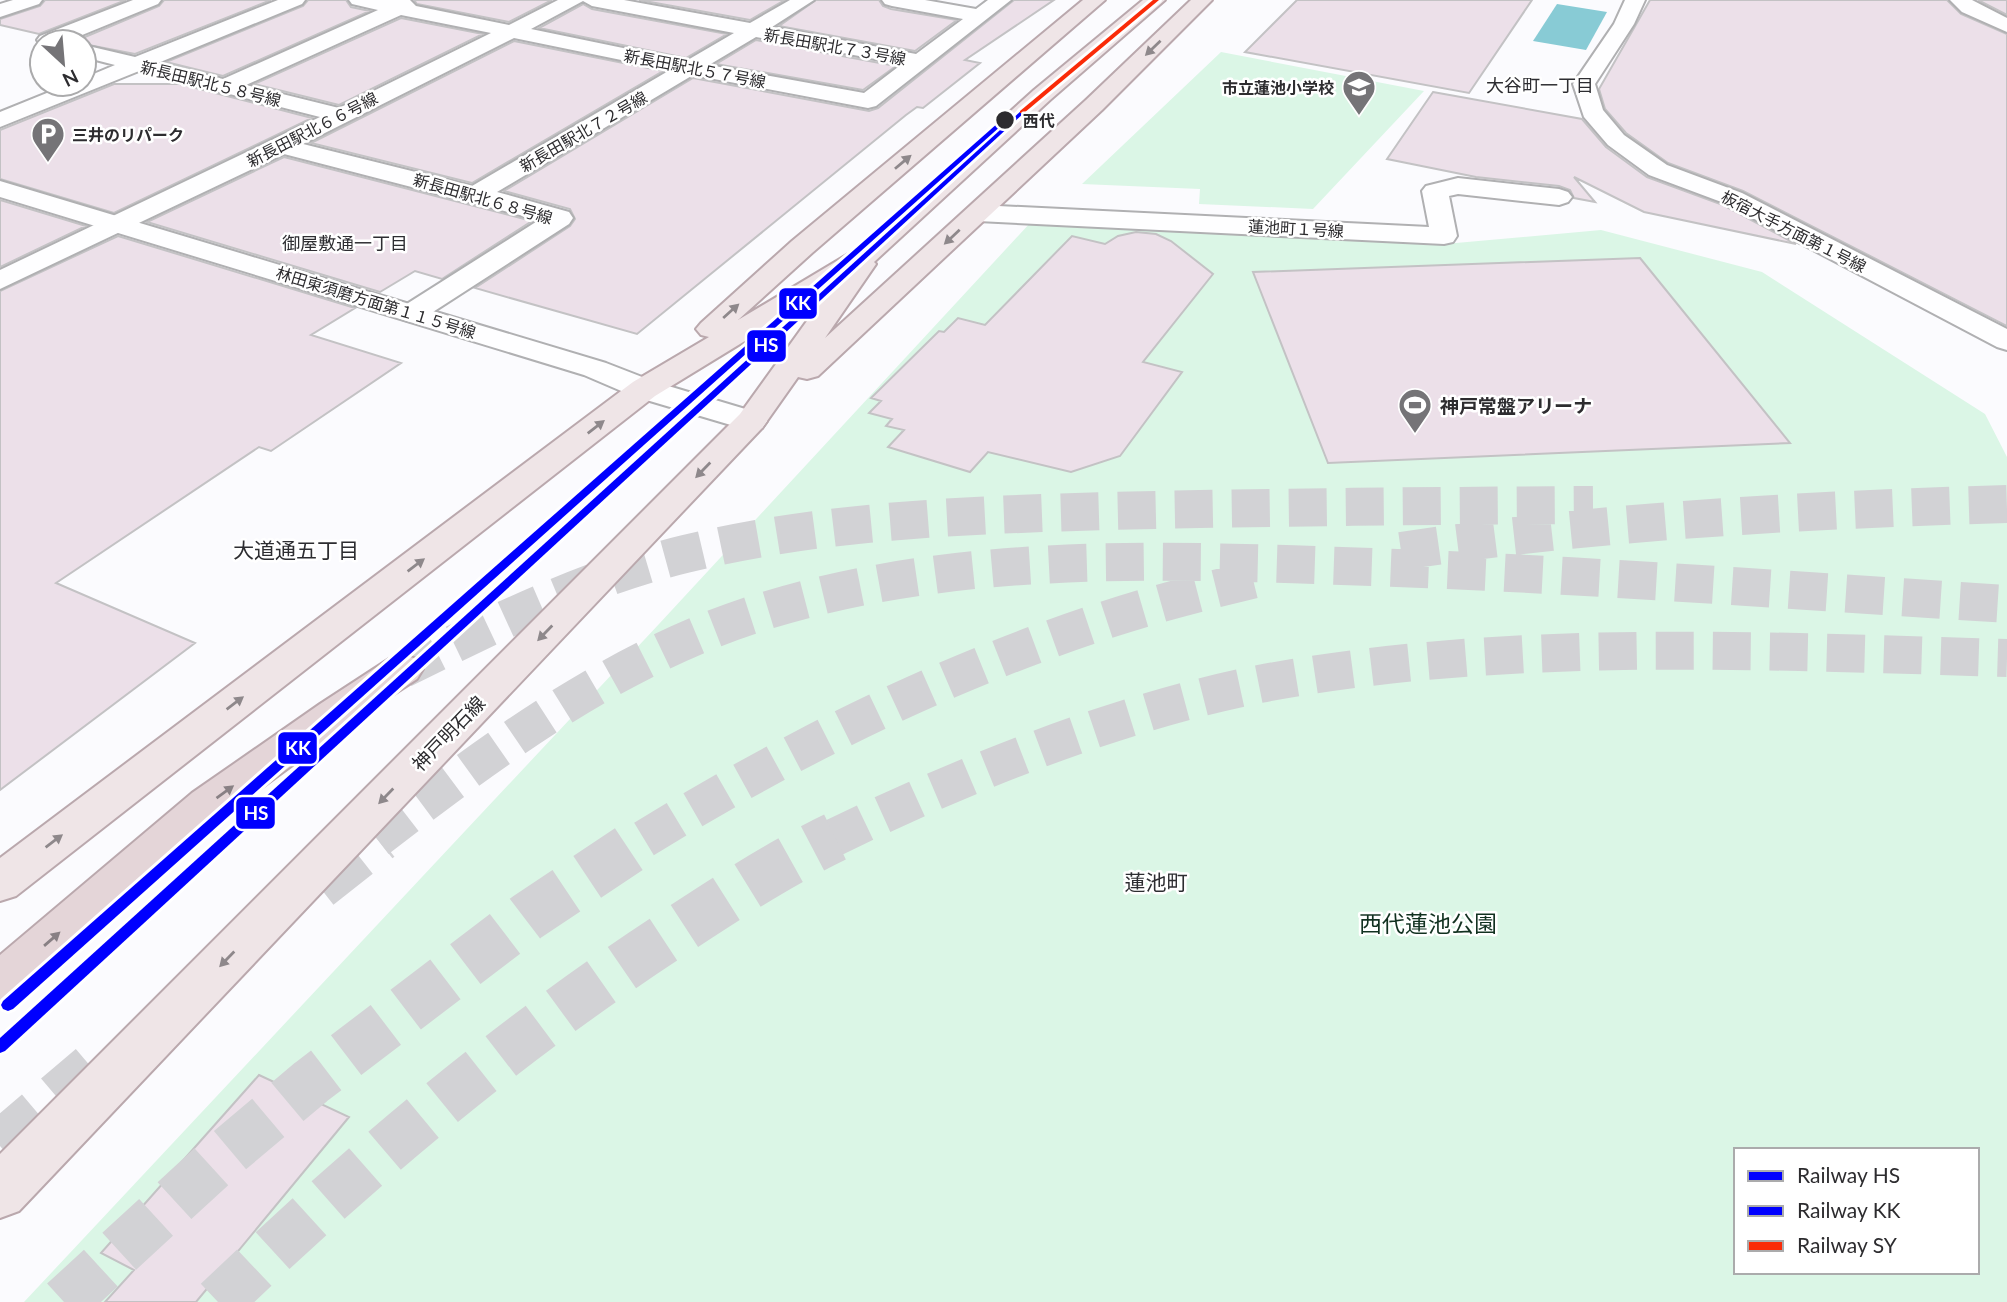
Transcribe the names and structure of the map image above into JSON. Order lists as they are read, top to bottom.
{
  "streets": {
    "main road": ["神戸明石線"],
    "street": [
      "新長田駅北７３号線",
      "新長田駅北５７号線",
      "新長田駅北５８号線",
      "新長田駅北６６号線",
      "新長田駅北７２号線",
      "新長田駅北６８号線",
      "蓮池町１号線",
      "板宿大手方面第１号線",
      "林田東須磨方面第１１５号線"
    ]
  },
  "crossings": [
    ["新長田駅北７３号線", "新長田駅北５７号線"],
    ["新長田駅北７３号線", "新長田駅北７２号線"],
    ["新長田駅北５７号線", "新長田駅北６６号線"],
    ["新長田駅北５７号線", "新長田駅北７２号線"],
    ["新長田駅北５８号線", "新長田駅北６６号線"],
    ["新長田駅北６６号線", "新長田駅北６８号線"],
    ["新長田駅北６６号線", "林田東須磨方面第１１５号線"],
    ["新長田駅北７２号線", "新長田駅北６８号線"],
    ["新長田駅北６８号線", "林田東須磨方面第１１５号線"],
    ["林田東須磨方面第１１５号線", "神戸明石線"]
  ],
  "districts": [
    "大谷町一丁目",
    "御屋敷通一丁目",
    "大道通五丁目",
    "蓮池町"
  ],
  "parks": ["西代蓮池公園"],
  "places": {
    "school or university": ["市立蓮池小学校"],
    "other": ["西代"],
    "parking": ["三井のリパーク"],
    "sports": ["神戸常盤アリーナ"]
  },
  "lines": ["rail line SY", "rail line HS", "rail line KK"],
  "legend": ["Railway HS", "Railway KK", "Railway SY"],
  "north": "bottom right"
}
